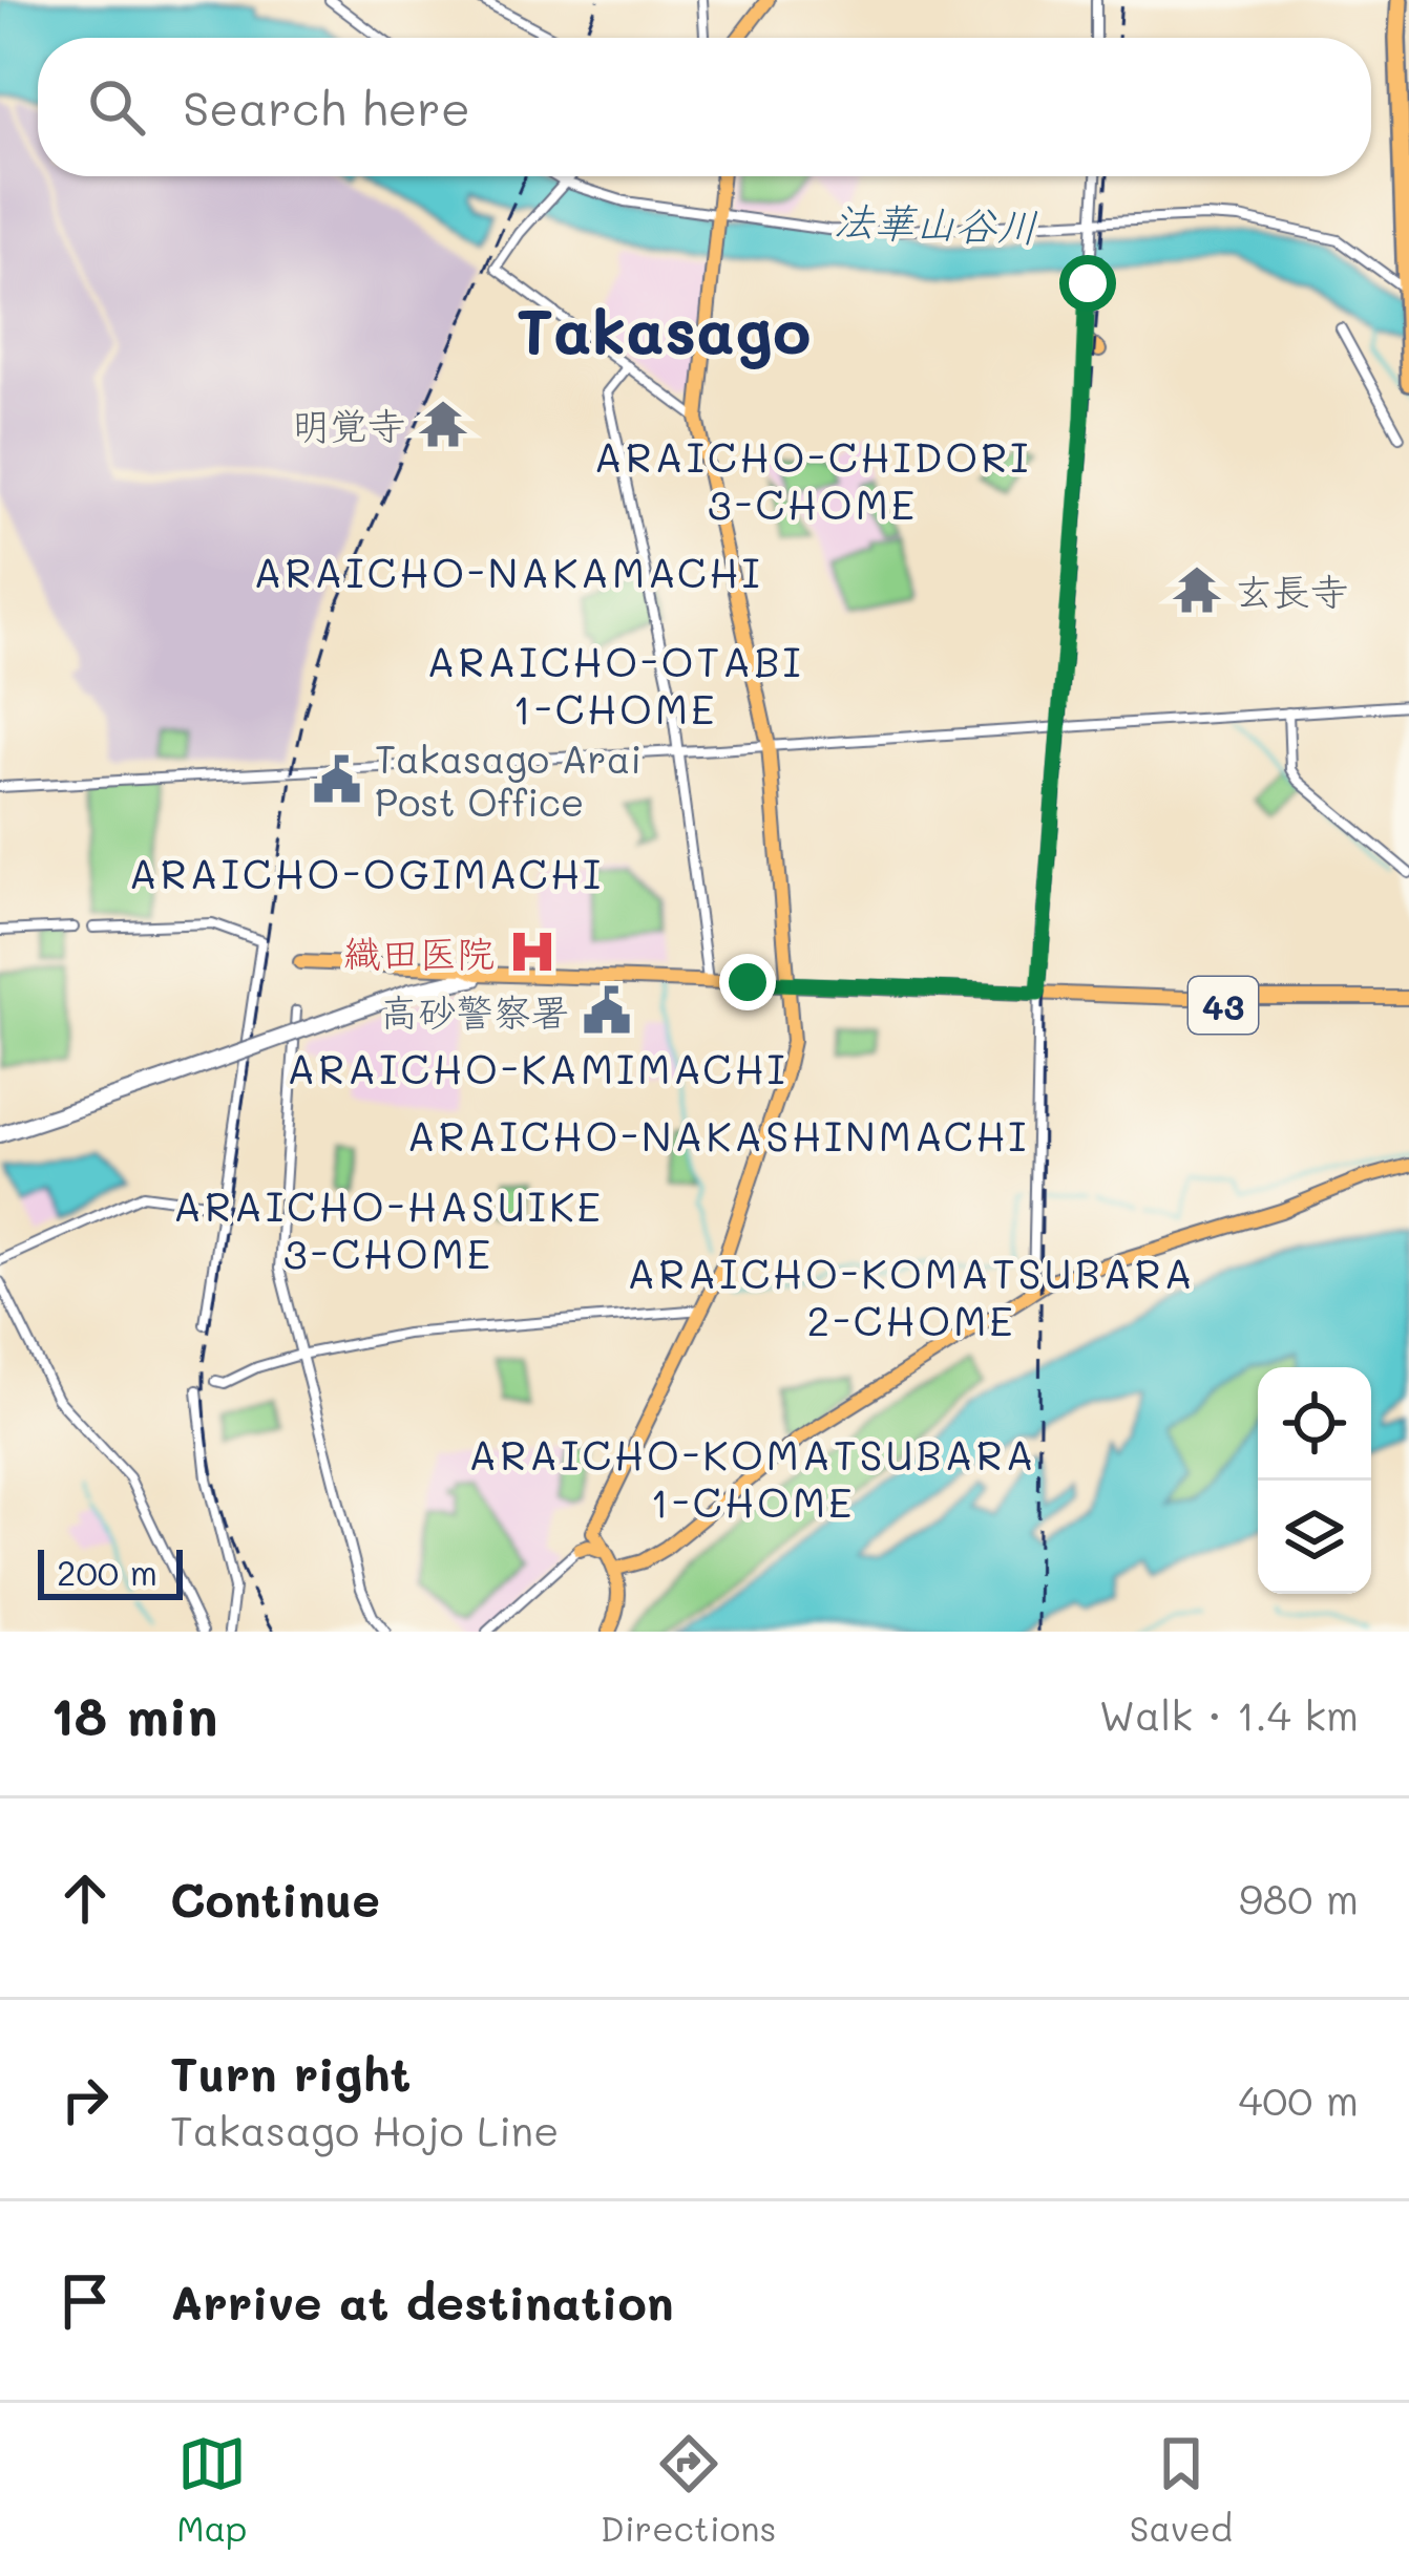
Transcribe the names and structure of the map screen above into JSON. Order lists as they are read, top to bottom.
{
  "streets": {
    "main road": ["43"]
  },
  "districts": [
    "Takasago",
    "ARAICHO-CHIDORI 3-CHOME",
    "ARAICHO-NAKAMACHI",
    "ARAICHO-OTABI 1-CHOME",
    "ARAICHO-OGIMACHI",
    "ARAICHO-KAMIMACHI",
    "ARAICHO-NAKASHINMACHI",
    "ARAICHO-HASUIKE 3-CHOME",
    "ARAICHO-KOMATSUBARA 2-CHOME",
    "ARAICHO-KOMATSUBARA 1-CHOME"
  ],
  "water": ["法華山谷川"],
  "places": {
    "temple": ["明覚寺", "玄長寺"],
    "public building": ["Takasago Arai Post Office", "高砂警察署"],
    "hospital": ["織田医院"]
  },
  "scale_bar": "200 m",
  "page": {
    "search": "Search here",
    "scale": "200 m",
    "heading": ["18 min", "Walk · 1.4 km"],
    "list": [
      ["Continue", "980 m"],
      ["Turn right", "Takasago Hojo Line", "400 m"],
      "Arrive at destination"
    ],
    "nav": ["Map", "Directions", "Saved"]
  }
}
